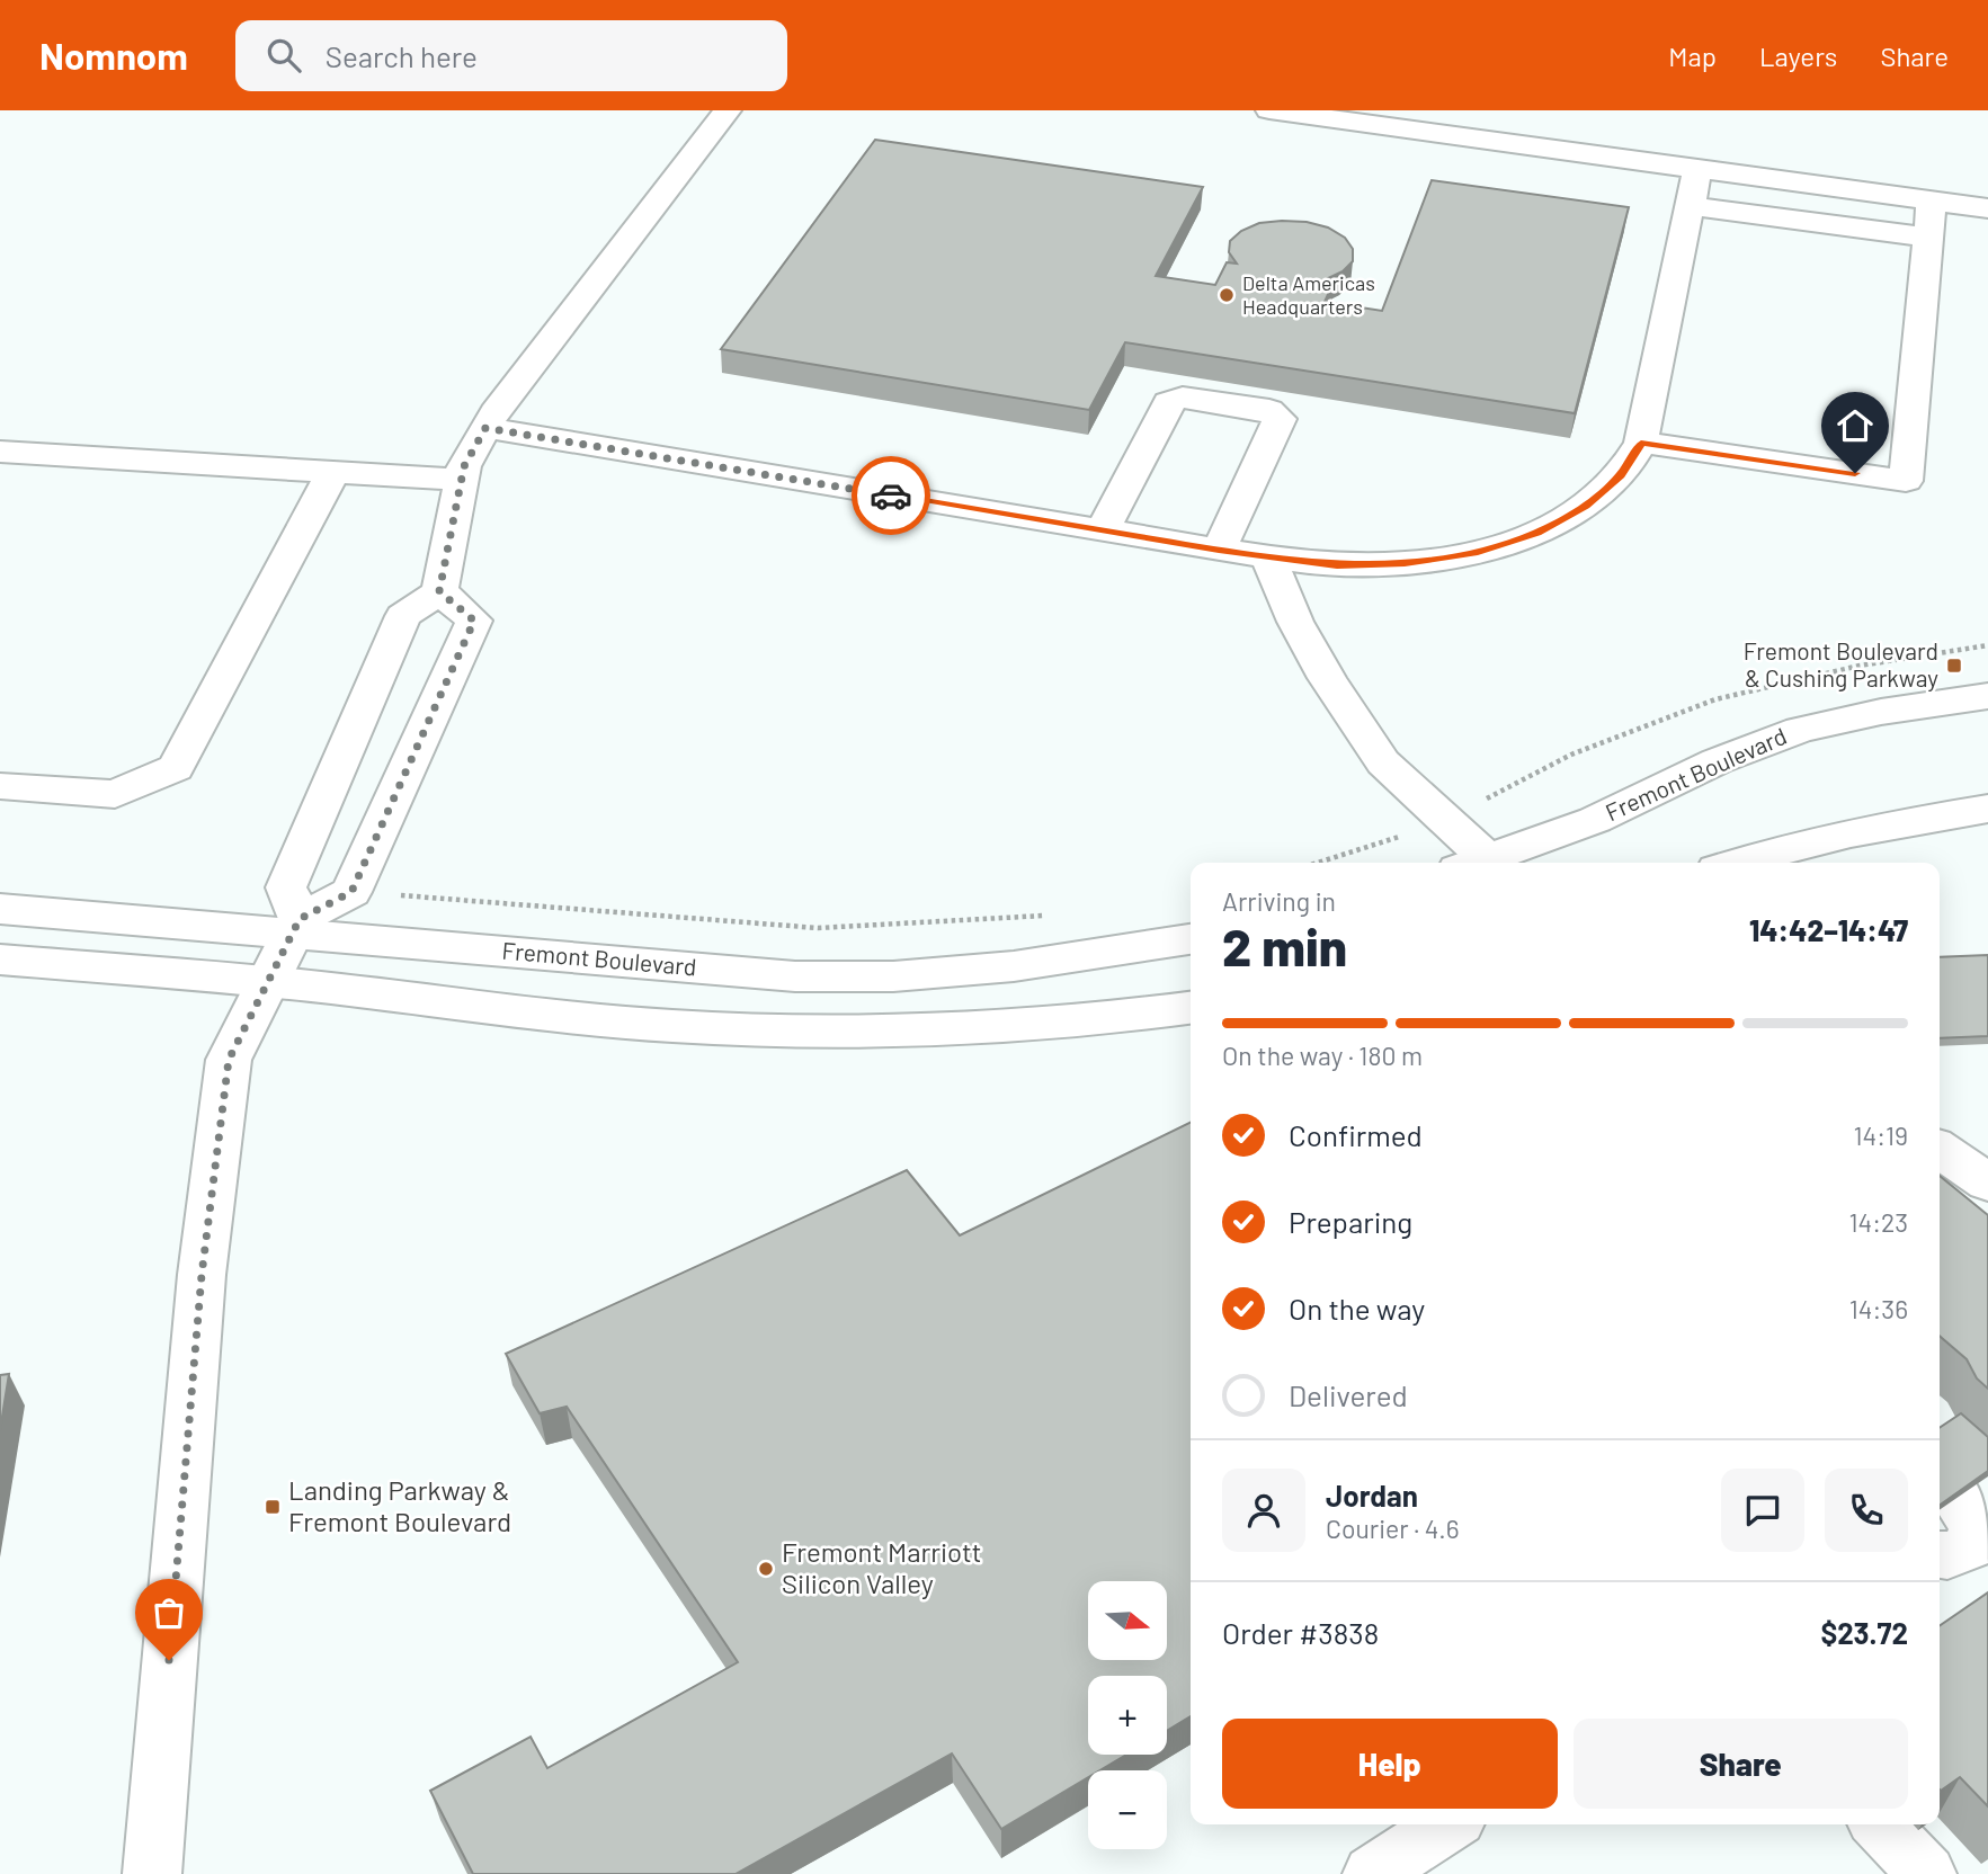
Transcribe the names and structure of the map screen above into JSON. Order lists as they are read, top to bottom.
{
  "streets": {
    "main road": ["Fremont Boulevard"]
  },
  "places": {
    "other": ["Delta Americas Headquarters", "Fremont Marriott Silicon Valley"],
    "transit": ["Fremont Boulevard & Cushing Parkway", "Landing Parkway & Fremont Boulevard"]
  },
  "north": "right",
  "page": {
    "header": "Nomnom",
    "search": "Search here",
    "nav": ["Map", "Layers", "Share"],
    "heading": ["2 min", "Arriving in", "14:42–14:47"],
    "panel": [
      "Jordan",
      "Courier · 4.6",
      "Order #3838",
      "$23.72"
    ],
    "bar": "On the way · 180 m",
    "list": [
      ["Confirmed", "14:19"],
      ["Preparing", "14:23"],
      ["On the way", "14:36"],
      "Delivered"
    ],
    "map_buttons": ["+", "−"],
    "buttons": ["Help", "Share"]
  }
}
